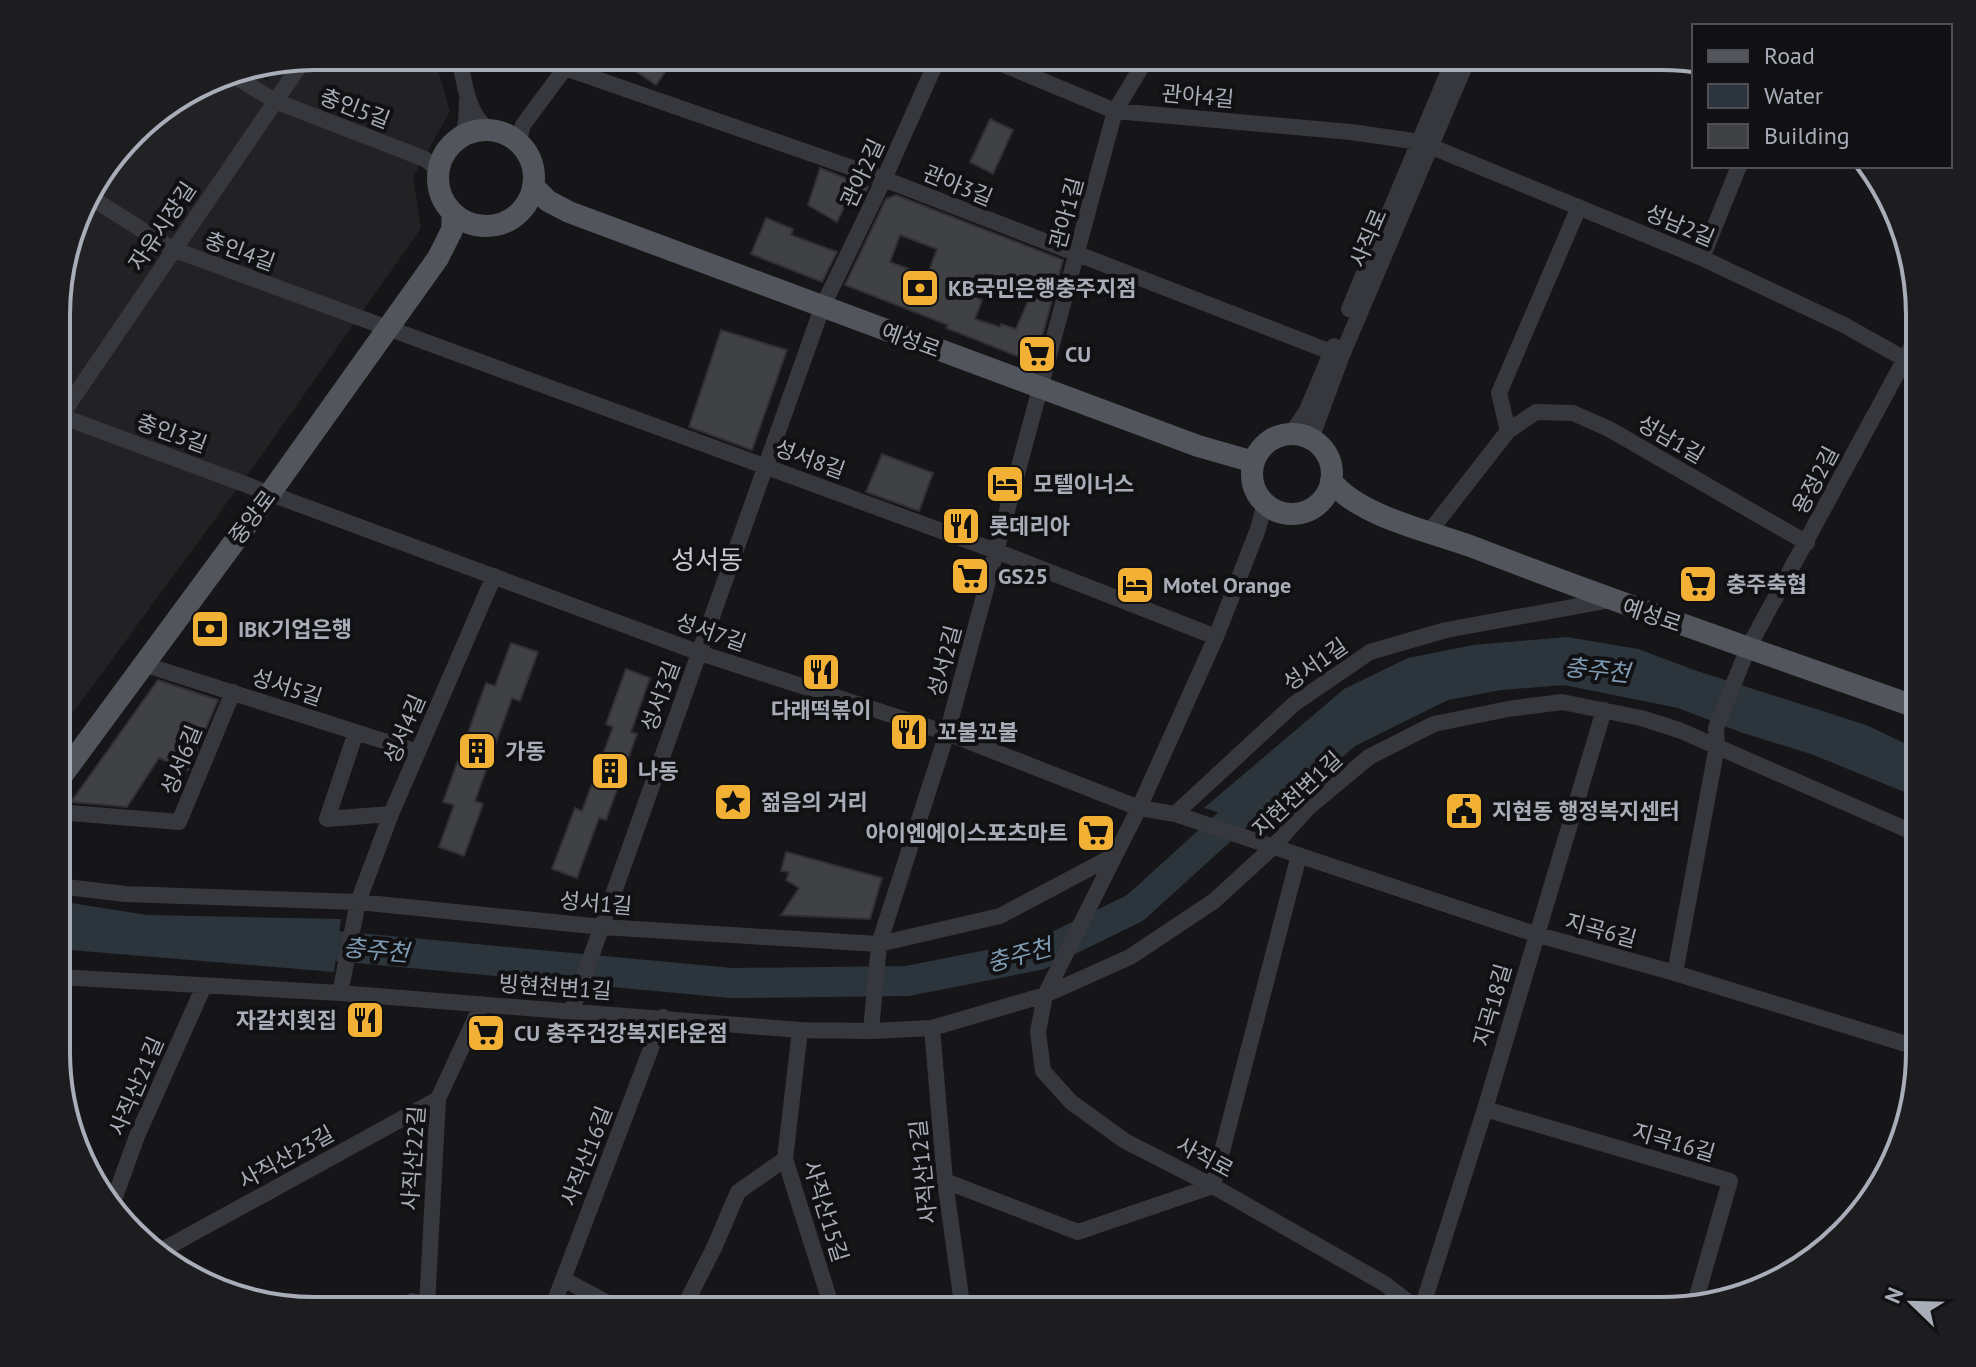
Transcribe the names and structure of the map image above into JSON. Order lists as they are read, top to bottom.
{
  "streets": {
    "main road": ["예성로", "중앙로"],
    "street": [
      "관아4길",
      "충인5길",
      "관아2길",
      "관아3길",
      "관아1길",
      "성남2길",
      "자유시장길",
      "사직로",
      "충인4길",
      "충인3길",
      "성남1길",
      "성서8길",
      "용정2길",
      "성서7길",
      "성서2길",
      "성서1길",
      "성서5길",
      "성서3길",
      "성서4길",
      "성서6길",
      "지현천변1길",
      "지곡6길",
      "빙현천변1길",
      "지곡18길",
      "사직산21길",
      "지곡16길",
      "사직산16길",
      "사직산23길",
      "사직산22길",
      "사직산12길",
      "사직산15길"
    ]
  },
  "crossings": [
    ["관아4길", "관아1길"],
    ["관아4길", "성남2길"],
    ["관아4길", "사직로"],
    ["충인5길", "자유시장길"],
    ["충인5길", "예성로"],
    ["충인5길", "중앙로"],
    ["관아2길", "관아3길"],
    ["관아2길", "예성로"],
    ["관아2길", "성서3길"],
    ["관아3길", "관아1길"],
    ["관아3길", "사직로"],
    ["관아1길", "예성로"],
    ["관아1길", "성서2길"],
    ["성남2길", "사직로"],
    ["자유시장길", "충인4길"],
    ["사직로", "예성로"],
    ["사직로", "성서1길"],
    ["사직로", "지현천변1길"],
    ["사직로", "빙현천변1길"],
    ["충인4길", "성서8길"],
    ["충인4길", "중앙로"],
    ["예성로", "성남1길"],
    ["예성로", "용정2길"],
    ["예성로", "중앙로"],
    ["예성로", "성서2길"],
    ["예성로", "성서1길"],
    ["예성로", "성서3길"],
    ["충인3길", "중앙로"],
    ["충인3길", "성서7길"],
    ["성남1길", "용정2길"],
    ["성서8길", "중앙로"],
    ["성서8길", "성서2길"],
    ["성서8길", "성서3길"],
    ["용정2길", "지현천변1길"],
    ["중앙로", "성서7길"],
    ["중앙로", "성서5길"],
    ["성서7길", "성서2길"],
    ["성서7길", "성서1길"],
    ["성서7길", "성서3길"],
    ["성서7길", "성서4길"],
    ["성서7길", "지곡6길"],
    ["성서2길", "성서1길"],
    ["성서2길", "빙현천변1길"],
    ["성서1길", "성서3길"],
    ["성서1길", "성서4길"],
    ["성서1길", "지곡6길"],
    ["성서5길", "성서4길"],
    ["성서5길", "성서6길"],
    ["성서3길", "빙현천변1길"],
    ["성서4길", "빙현천변1길"],
    ["지현천변1길", "지곡6길"],
    ["지현천변1길", "빙현천변1길"],
    ["지현천변1길", "지곡18길"],
    ["지곡6길", "지곡18길"],
    ["빙현천변1길", "사직산21길"],
    ["빙현천변1길", "사직산16길"],
    ["빙현천변1길", "사직산22길"],
    ["빙현천변1길", "사직산12길"],
    ["빙현천변1길", "사직산15길"],
    ["지곡18길", "지곡16길"],
    ["사직산23길", "사직산22길"]
  ],
  "districts": ["성서동"],
  "water": ["충주천"],
  "places": {
    "bank": ["KB국민은행충주지점", "IBK기업은행"],
    "supermarket": [
      "CU",
      "GS25",
      "충주축협",
      "아이엔에이스포츠마트",
      "CU 충주건강복지타운점"
    ],
    "hotel": ["모텔이너스", "Motel Orange"],
    "restaurant": [
      "롯데리아",
      "다래떡볶이",
      "꼬불꼬불",
      "자갈치횟집"
    ],
    "building": ["가동", "나동"],
    "place": ["젊음의 거리"],
    "public building": ["지현동 행정복지센터"]
  },
  "legend": ["Road", "Water", "Building"],
  "north": "top left"
}
